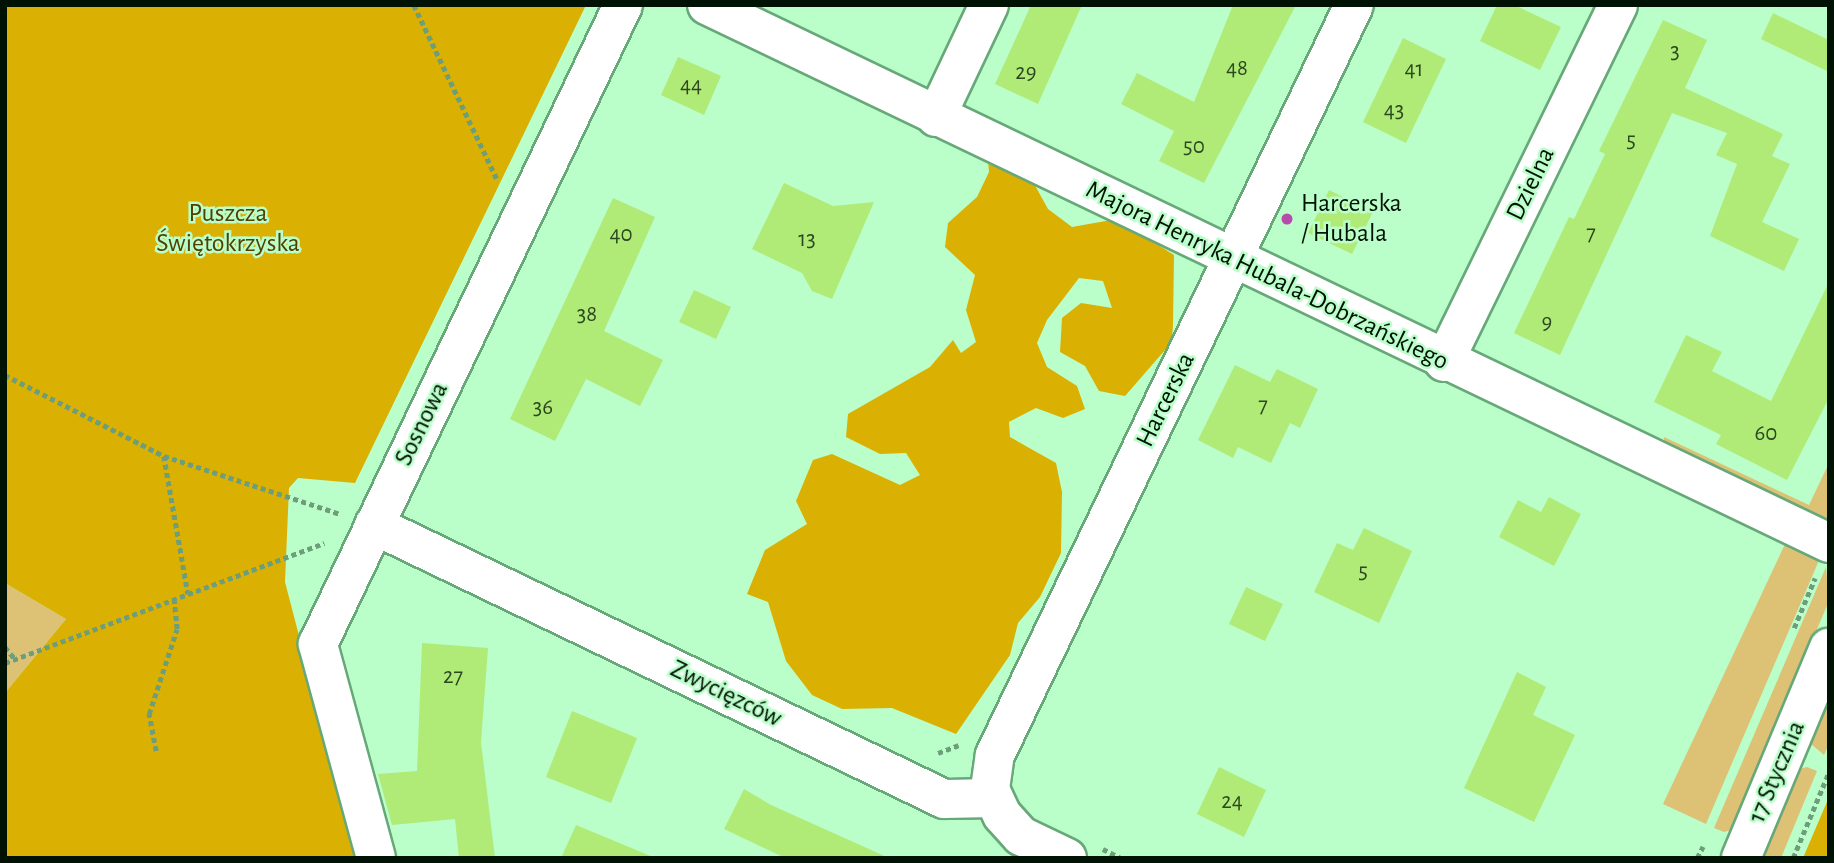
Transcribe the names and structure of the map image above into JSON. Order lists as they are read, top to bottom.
{
  "streets": {
    "street": [
      "Dzielna",
      "Majora Henryka Hubala-Dobrzańskiego",
      "Harcerska",
      "Sosnowa",
      "Zwycięzców",
      "17 Stycznia"
    ]
  },
  "crossings": [
    ["Dzielna", "Majora Henryka Hubala-Dobrzańskiego"],
    ["Majora Henryka Hubala-Dobrzańskiego", "Harcerska"],
    ["Harcerska", "Zwycięzców"],
    ["Sosnowa", "Zwycięzców"]
  ],
  "parks": ["Puszcza Świętokrzyska"],
  "places": ["Harcerska / Hubala"],
  "house_numbers": [
    "3",
    "48",
    "41",
    "29",
    "44",
    "43",
    "5",
    "50",
    "7",
    "40",
    "13",
    "38",
    "9",
    "7",
    "36",
    "60",
    "5",
    "27",
    "24"
  ]
}
